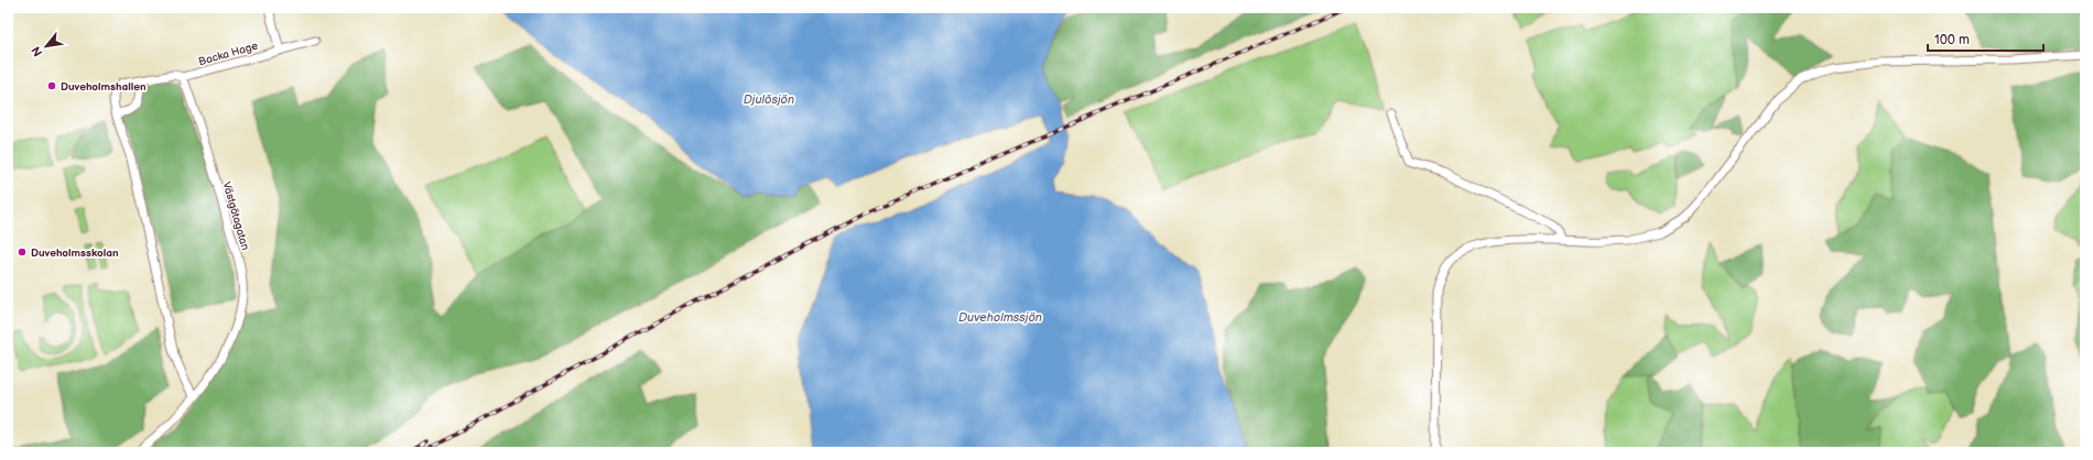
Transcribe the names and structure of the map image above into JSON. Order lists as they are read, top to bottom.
{
  "streets": {
    "street": ["Backa Hage", "Västgötagatan"]
  },
  "crossings": [
    ["Backa Hage", "Västgötagatan"]
  ],
  "water": ["Djulösjön", "Duveholmssjön"],
  "places": ["Duveholmshallen", "Duveholmsskolan"],
  "scale_bar": "100 m",
  "north": "bottom left"
}
